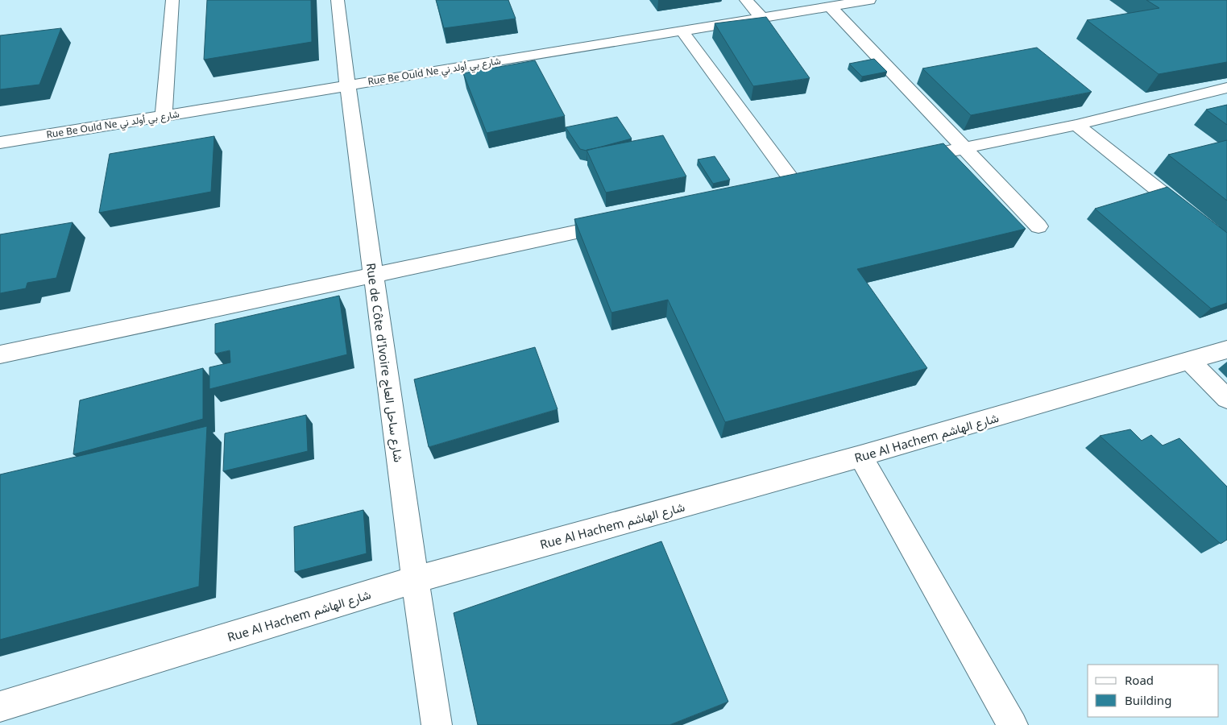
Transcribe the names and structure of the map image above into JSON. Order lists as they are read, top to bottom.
{
  "streets": {
    "street": ["Rue Be Ould Ne شارع بي أولد ني", "Rue de Côte d'Ivoire شارع ساحل العاج", "Rue Al Hachem شارع الهاشم"]
  },
  "crossings": [
    ["Rue Be Ould Ne شارع بي أولد ني", "Rue de Côte d'Ivoire شارع ساحل العاج"],
    ["Rue de Côte d'Ivoire شارع ساحل العاج", "Rue Al Hachem شارع الهاشم"]
  ],
  "legend": ["Road", "Building"]
}
